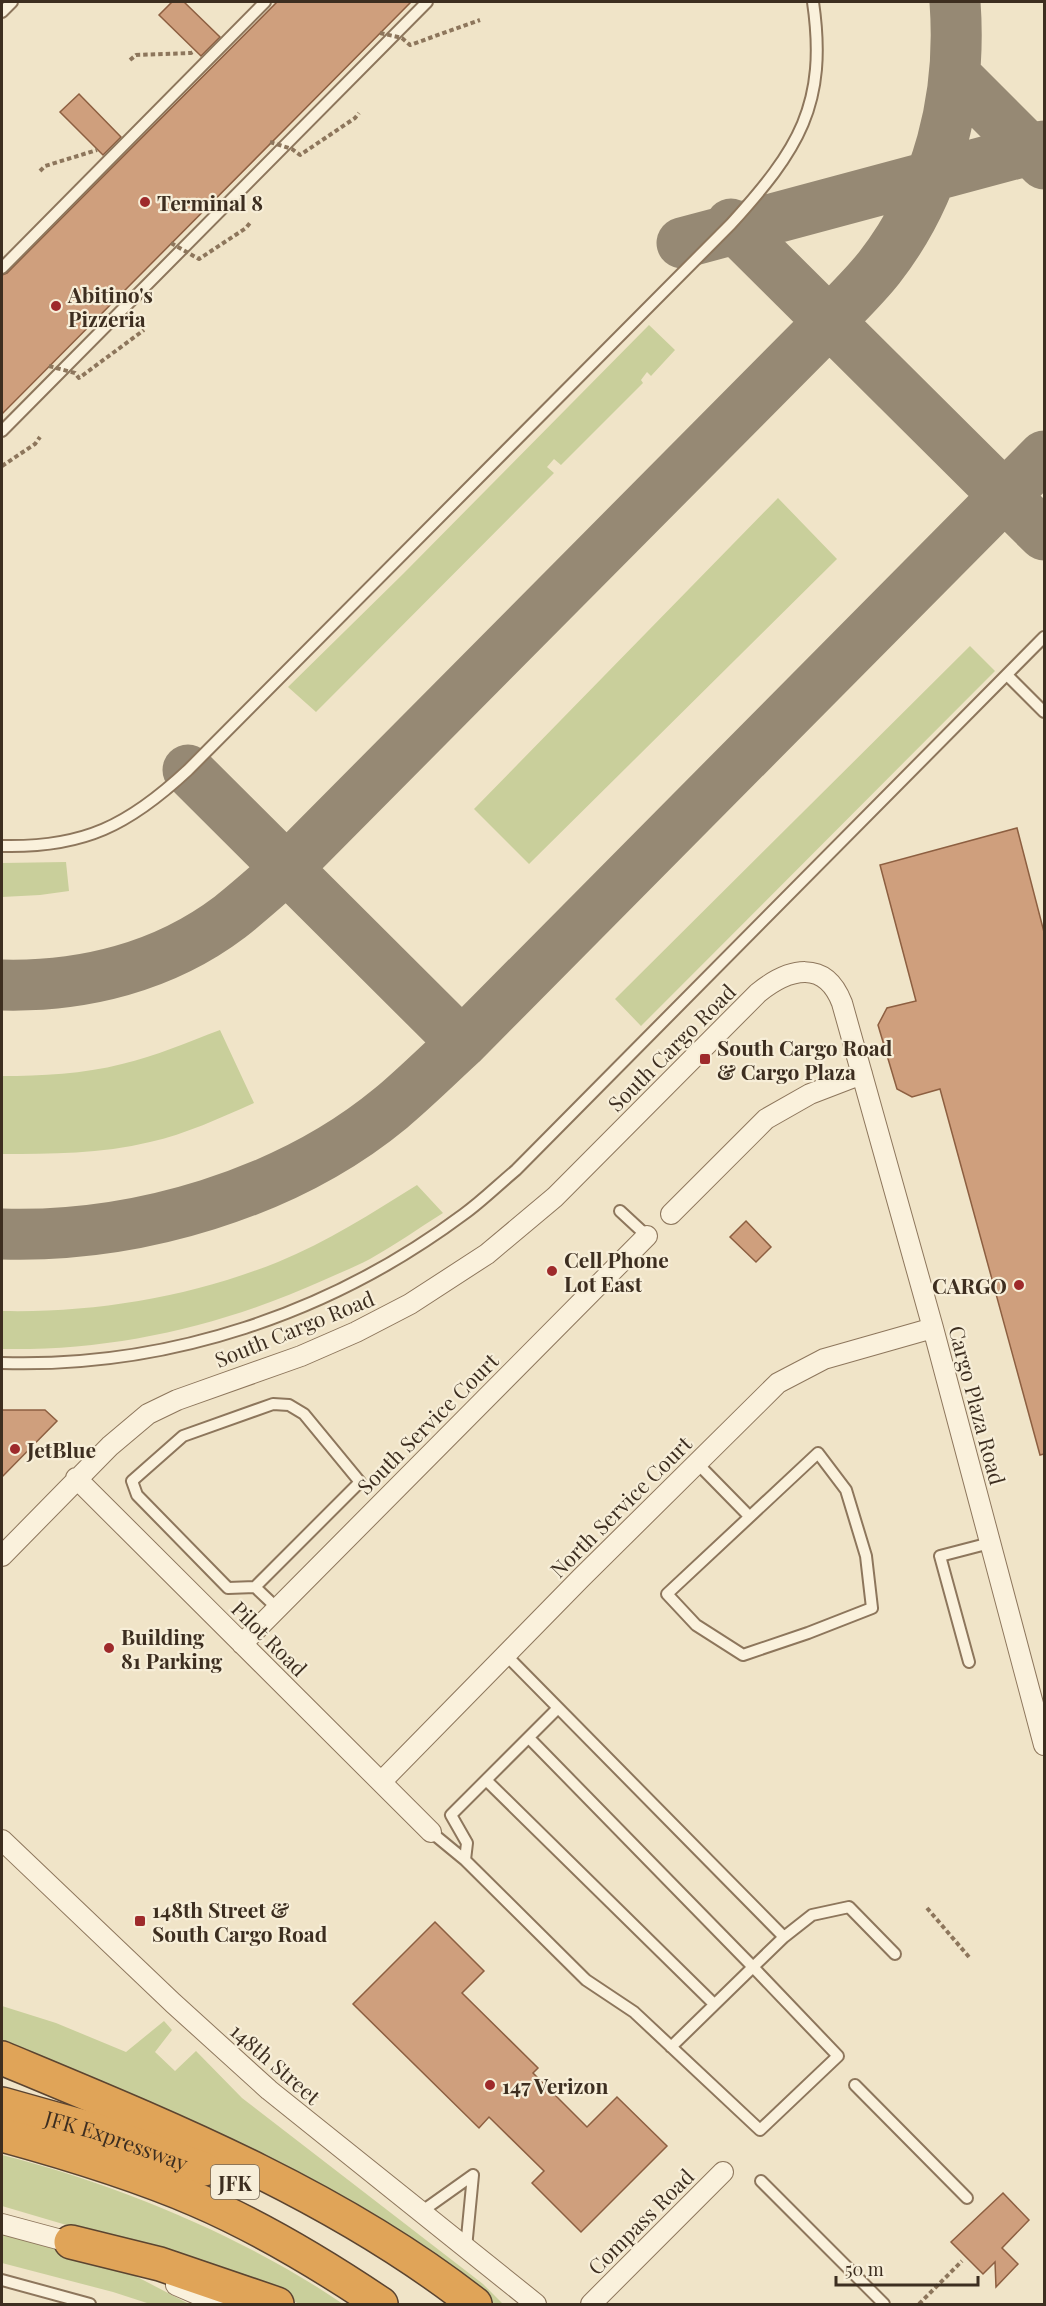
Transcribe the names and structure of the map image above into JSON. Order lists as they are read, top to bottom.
{
  "streets": {
    "highway": ["JFK Expressway", "JFK"],
    "street": [
      "South Cargo Road",
      "Cargo Plaza Road",
      "South Service Court",
      "North Service Court",
      "Pilot Road",
      "148th Street",
      "Compass Road"
    ]
  },
  "crossings": [
    ["South Cargo Road", "Cargo Plaza Road"],
    ["South Cargo Road", "Pilot Road"],
    ["Cargo Plaza Road", "North Service Court"],
    ["South Service Court", "Pilot Road"],
    ["North Service Court", "Pilot Road"]
  ],
  "places": {
    "other": [
      "Terminal 8",
      "Abitino's Pizzeria",
      "Cell Phone Lot East",
      "CARGO",
      "JetBlue",
      "Building 81 Parking",
      "147 Verizon"
    ],
    "transit": ["South Cargo Road & Cargo Plaza", "148th Street & South Cargo Road"]
  },
  "scale_bar": "50 m"
}
